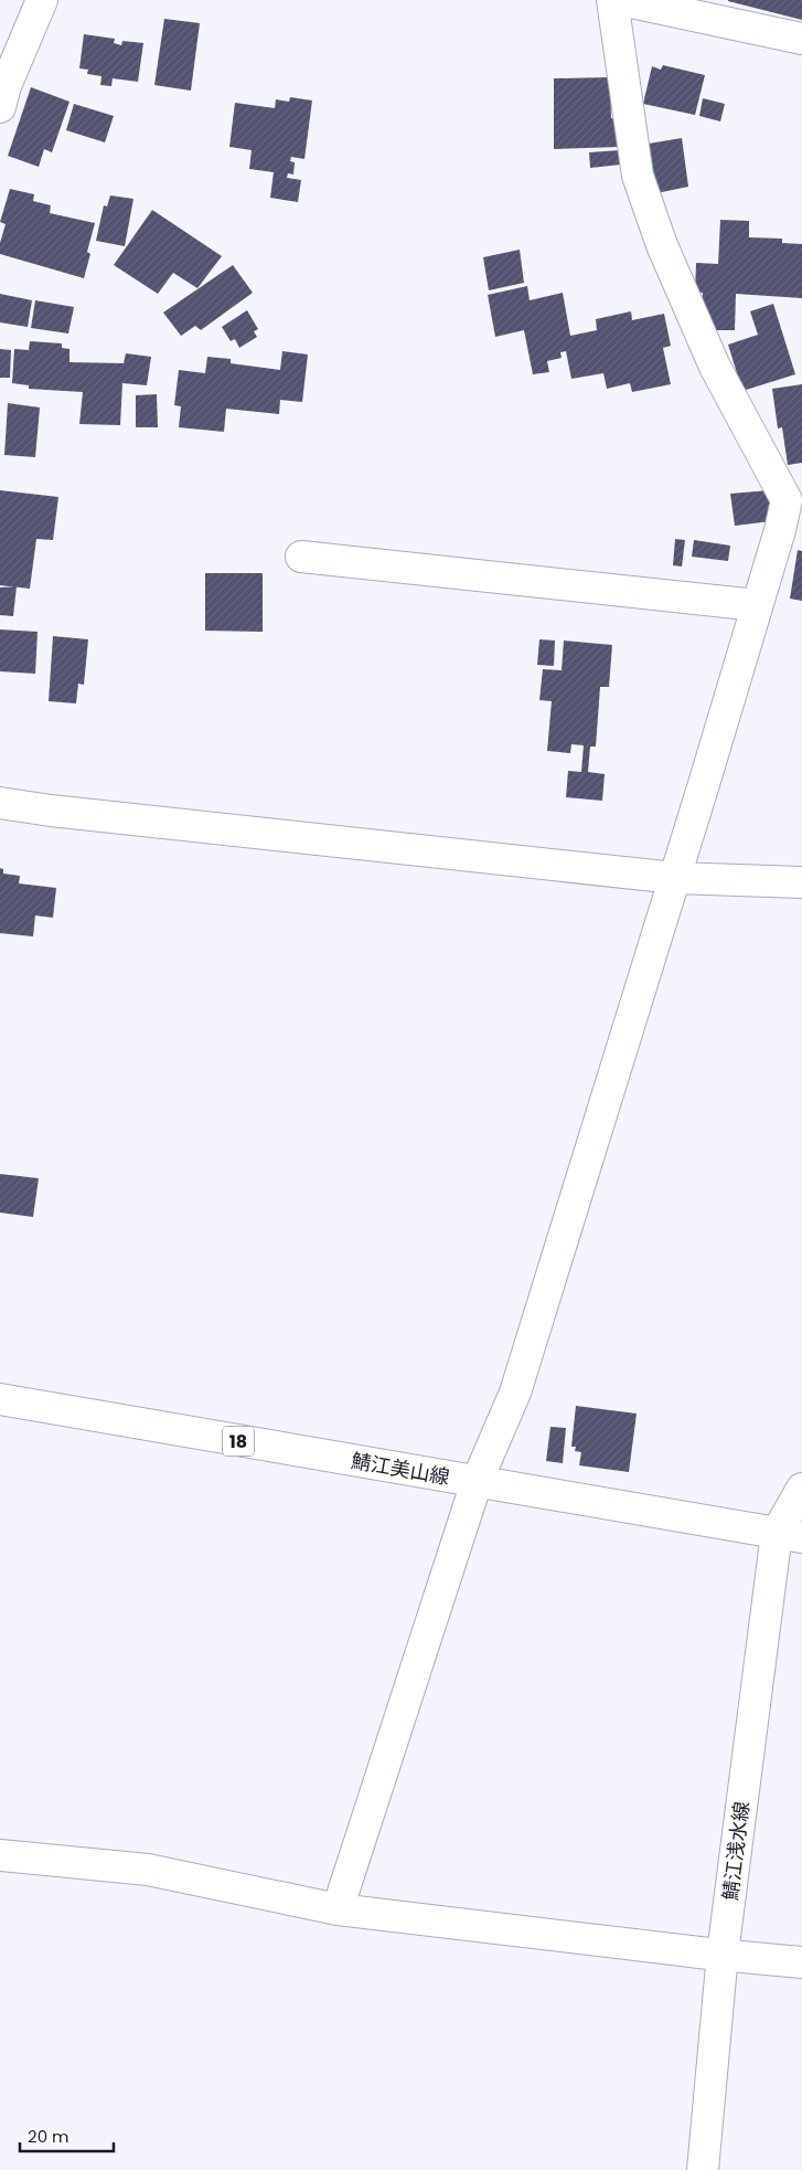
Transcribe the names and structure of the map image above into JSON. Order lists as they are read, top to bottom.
{
  "streets": {
    "street": ["18", "鯖江美山線", "鯖江浅水線"]
  },
  "crossings": [
    ["鯖江美山線", "鯖江浅水線"]
  ],
  "scale_bar": "20 m"
}
